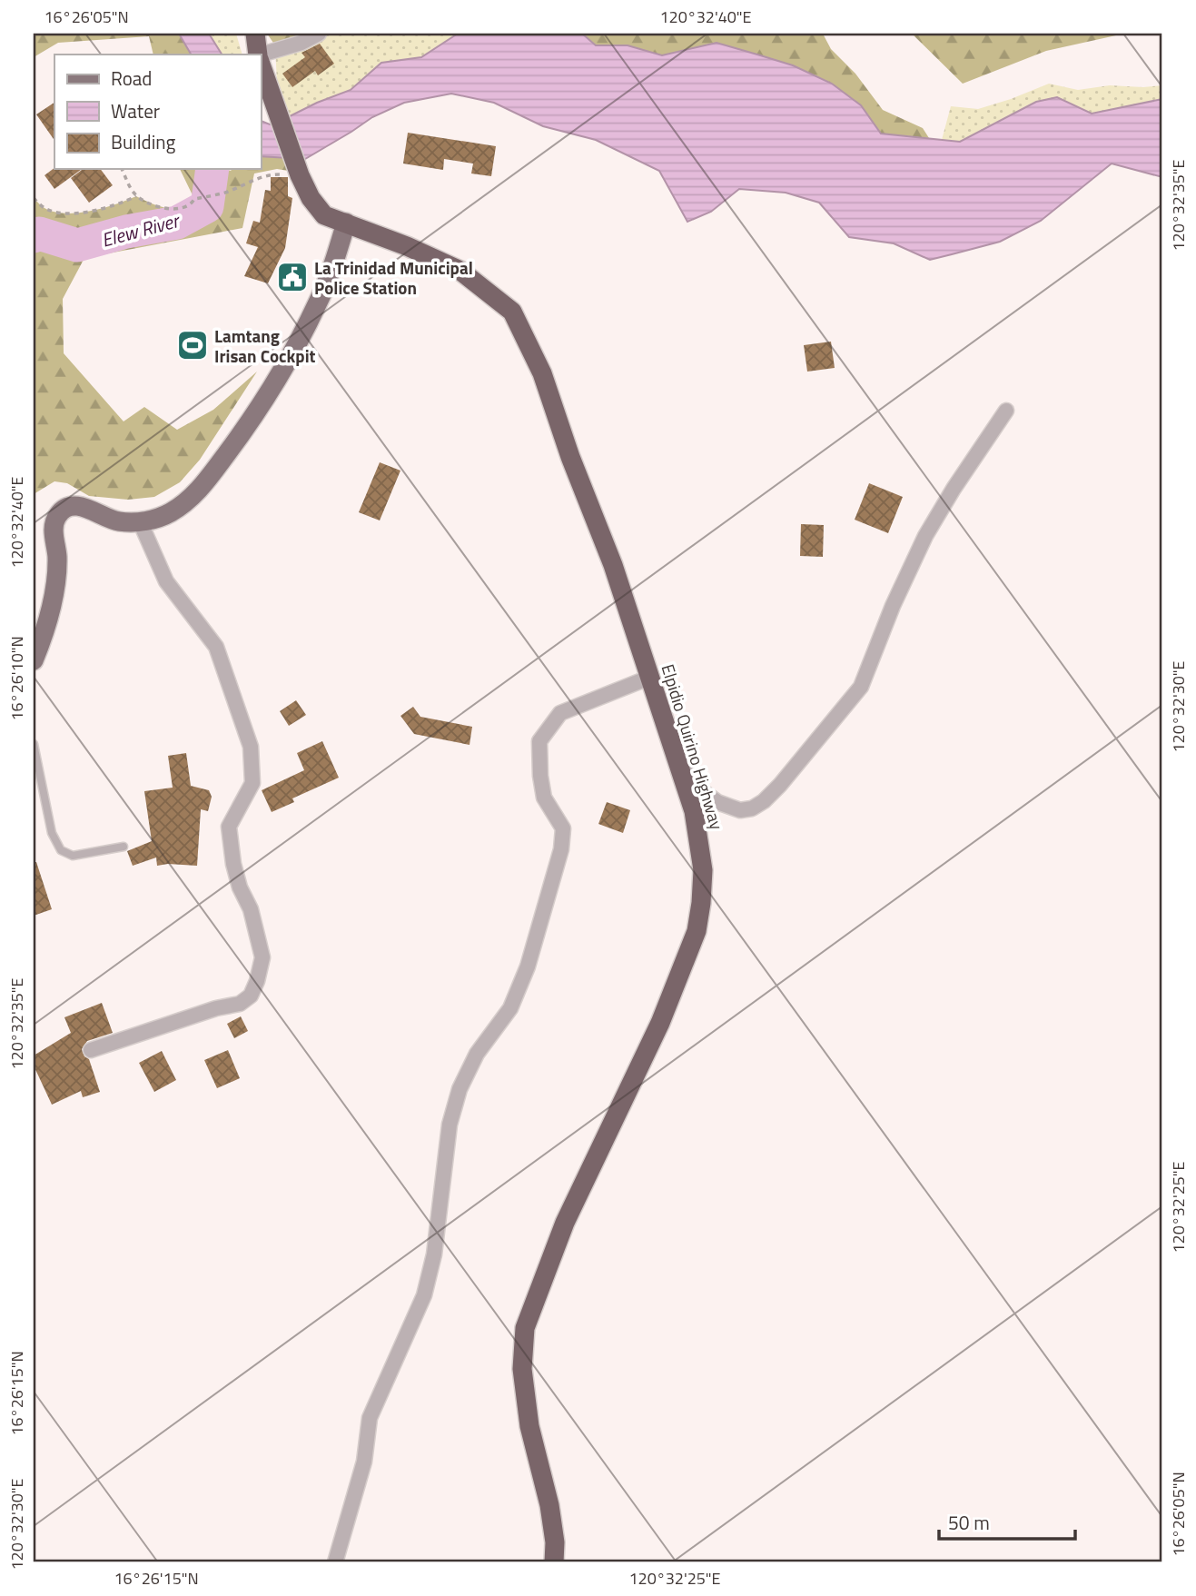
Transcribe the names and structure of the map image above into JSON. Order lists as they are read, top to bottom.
{
  "streets": {
    "highway": ["Elpidio Quirino Highway"]
  },
  "water": ["Elew River"],
  "places": {
    "public building": ["La Trinidad Municipal Police Station"],
    "sports": ["Lamtang Irisan Cockpit"]
  },
  "legend": ["Road", "Water", "Building"],
  "scale_bar": "50 m",
  "coordinates": [
    "16°26'05\"N",
    "120°32'40\"E",
    "120°32'35\"E",
    "16°26'10\"N",
    "120°32'30\"E",
    "120°32'25\"E",
    "16°26'15\"N"
  ]
}
